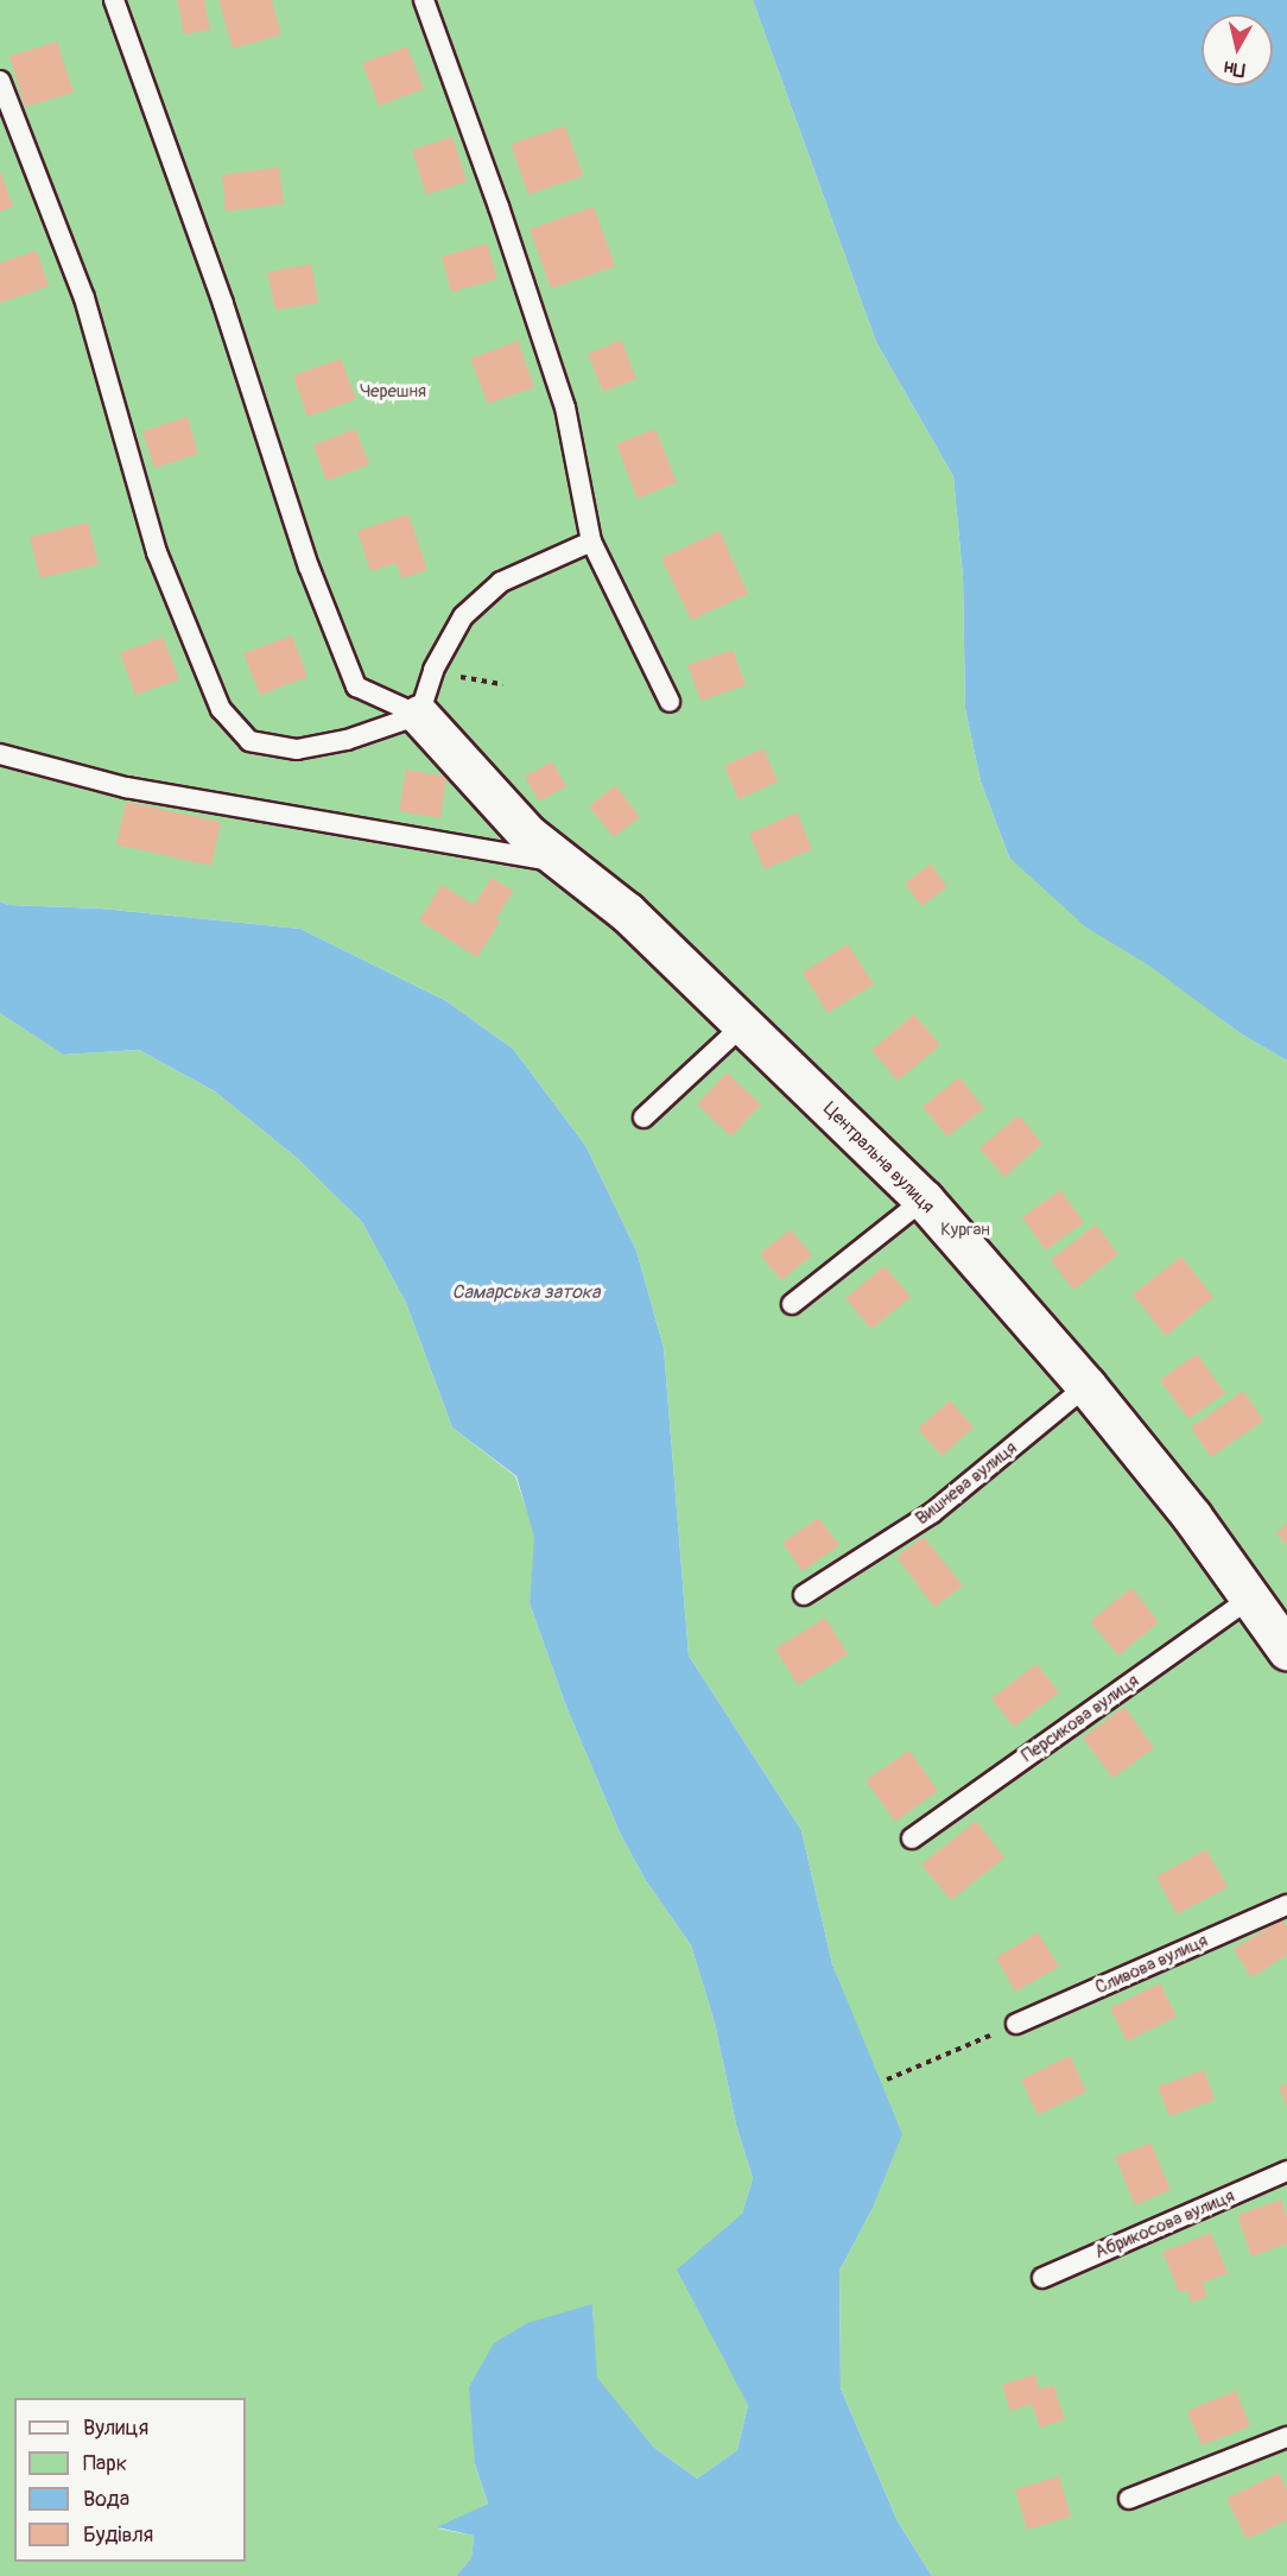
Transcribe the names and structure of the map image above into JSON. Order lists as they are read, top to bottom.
{
  "streets": {
    "street": ["Центральна вулиця"],
    "lane": [
      "Вишнева вулиця",
      "Персикова вулиця",
      "Сливова вулиця",
      "Абрикосова вулиця"
    ]
  },
  "crossings": [
    ["Центральна вулиця", "Вишнева вулиця"],
    ["Центральна вулиця", "Персикова вулиця"]
  ],
  "water": ["Самарська затока"],
  "parks": ["Черешня", "Курган"],
  "legend": [
    "Вулиця",
    "Парк",
    "Вода",
    "Будівля"
  ],
  "north": "bottom"
}
